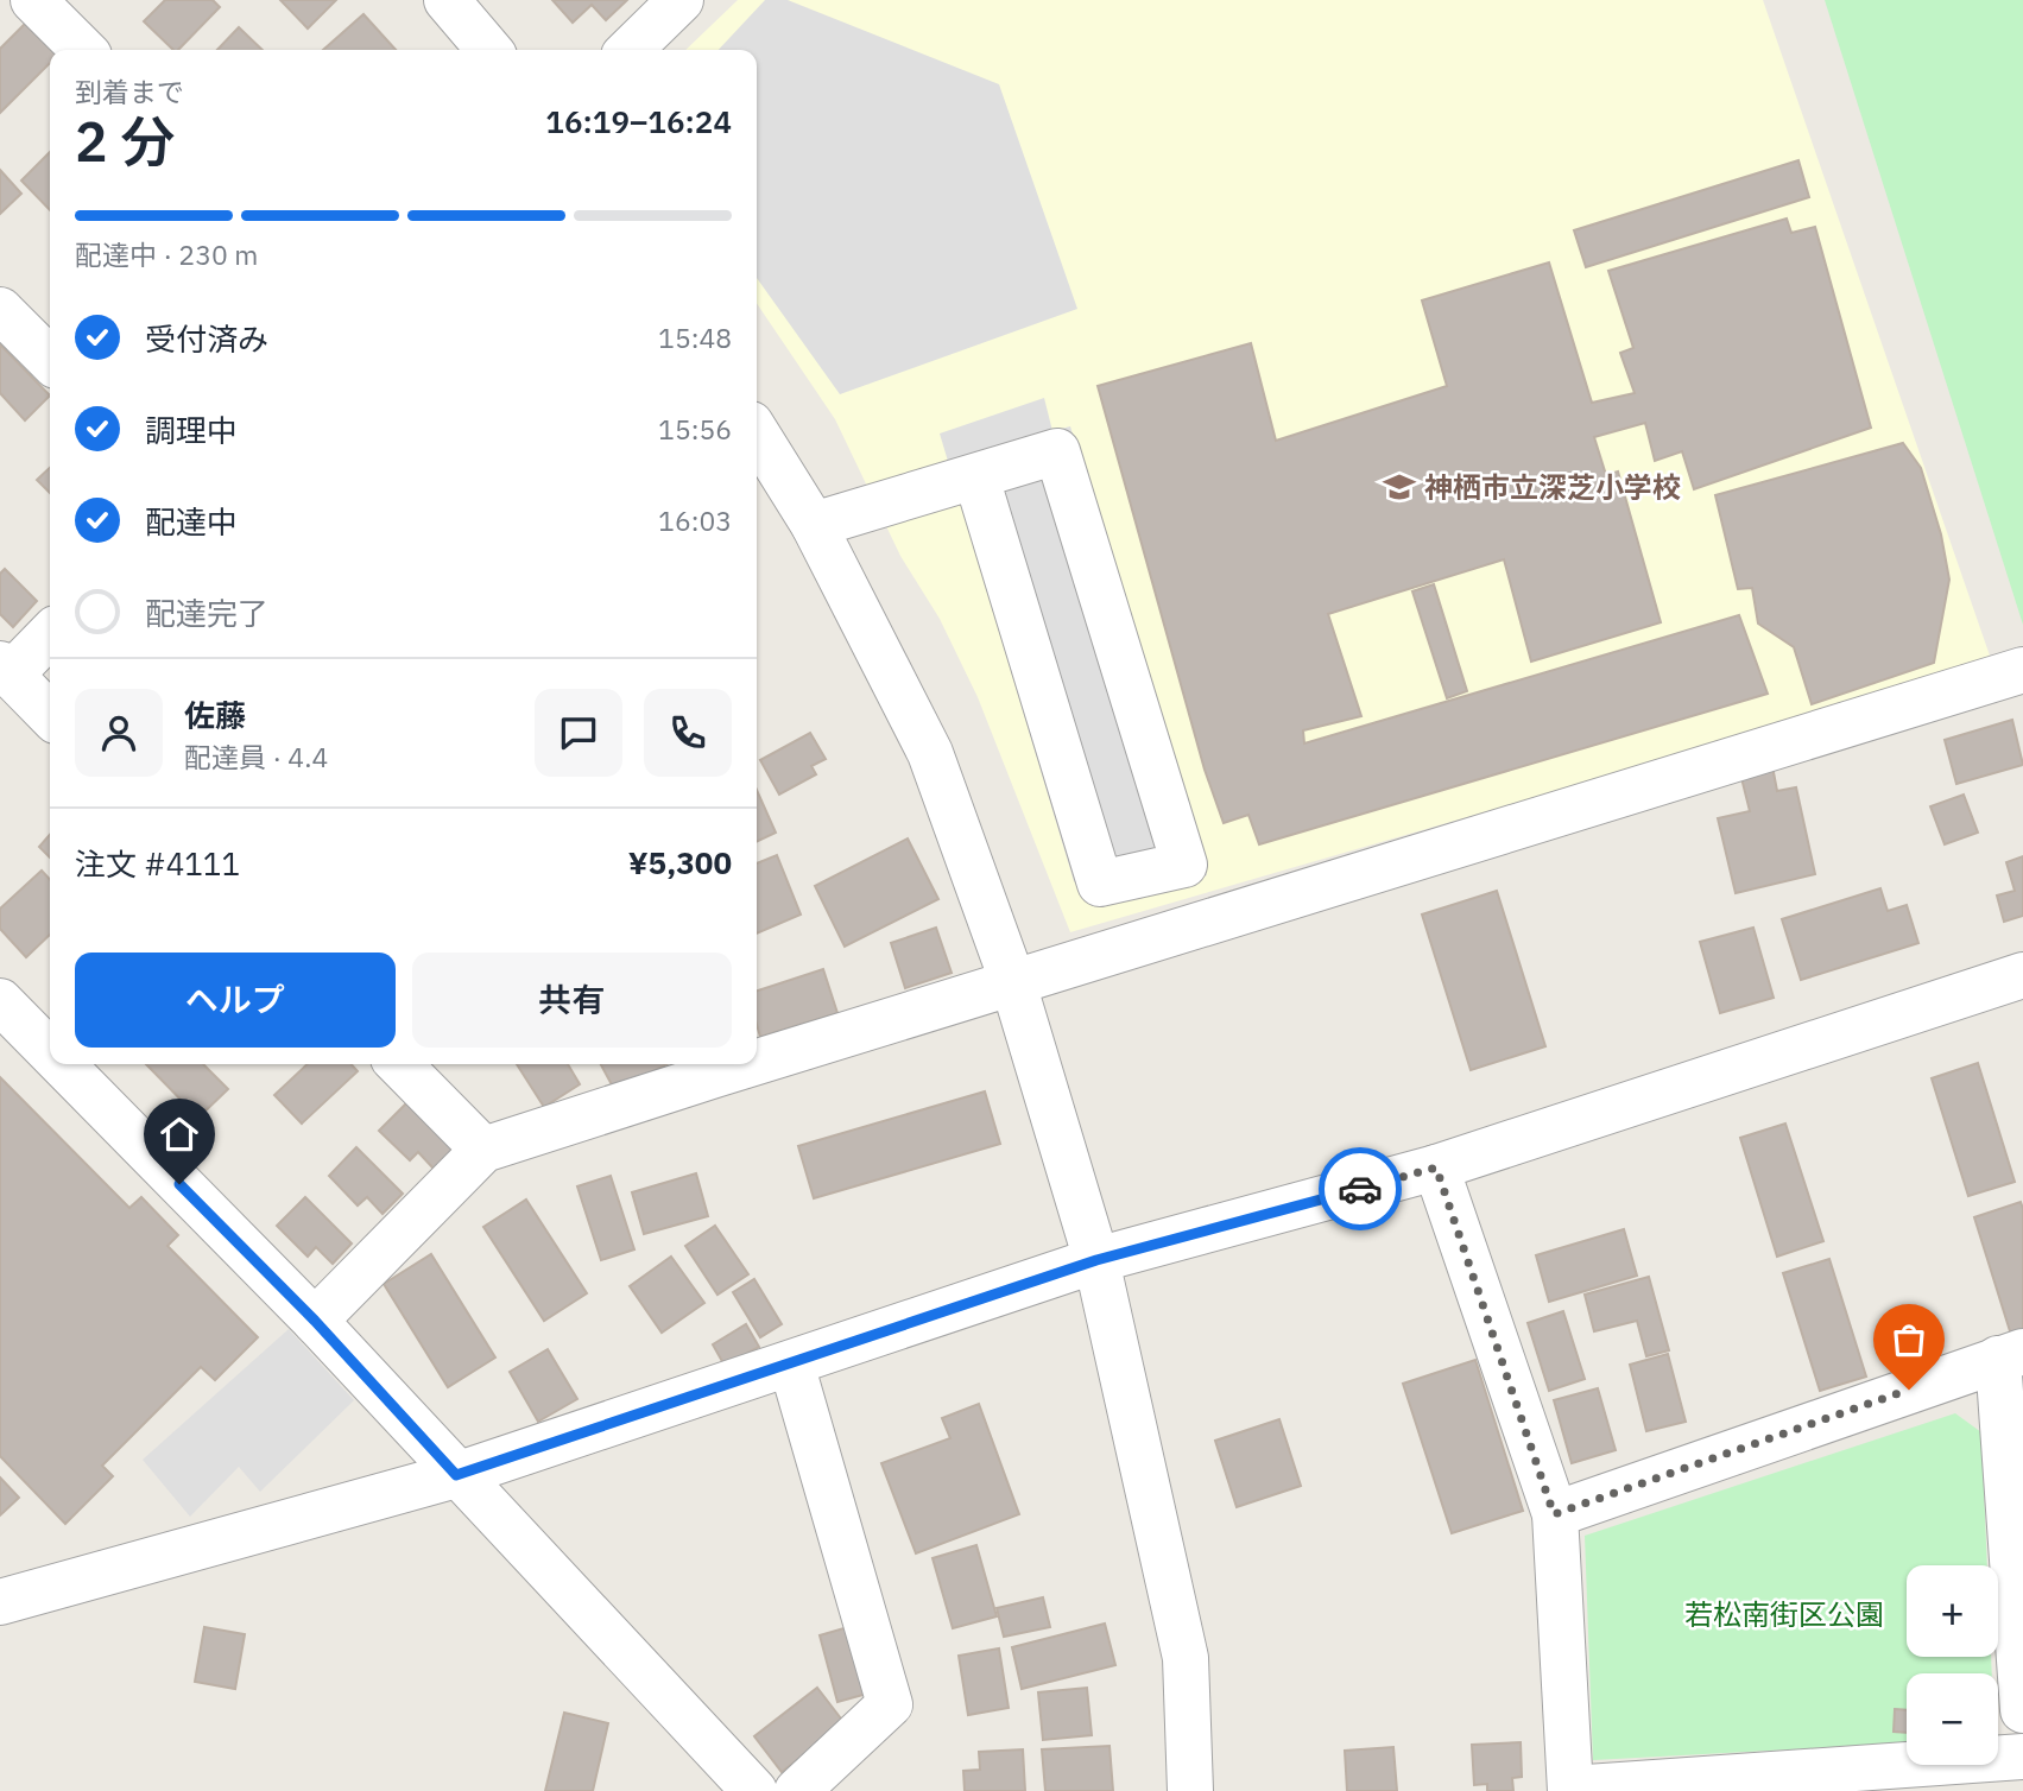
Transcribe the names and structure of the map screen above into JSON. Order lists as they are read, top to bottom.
{
  "parks": ["若松南街区公園"],
  "places": {
    "school or university": ["神栖市立深芝小学校"]
  },
  "page": {
    "heading": ["2 分", "到着まで", "16:19–16:24"],
    "panel": [
      "佐藤",
      "配達員 · 4.4",
      "注文 #4111",
      "¥5,300"
    ],
    "bar": "配達中 · 230 m",
    "list": [
      ["受付済み", "15:48"],
      ["調理中", "15:56"],
      ["配達中", "16:03"],
      "配達完了"
    ],
    "buttons": ["ヘルプ", "共有"],
    "map_buttons": ["+", "−"]
  }
}
